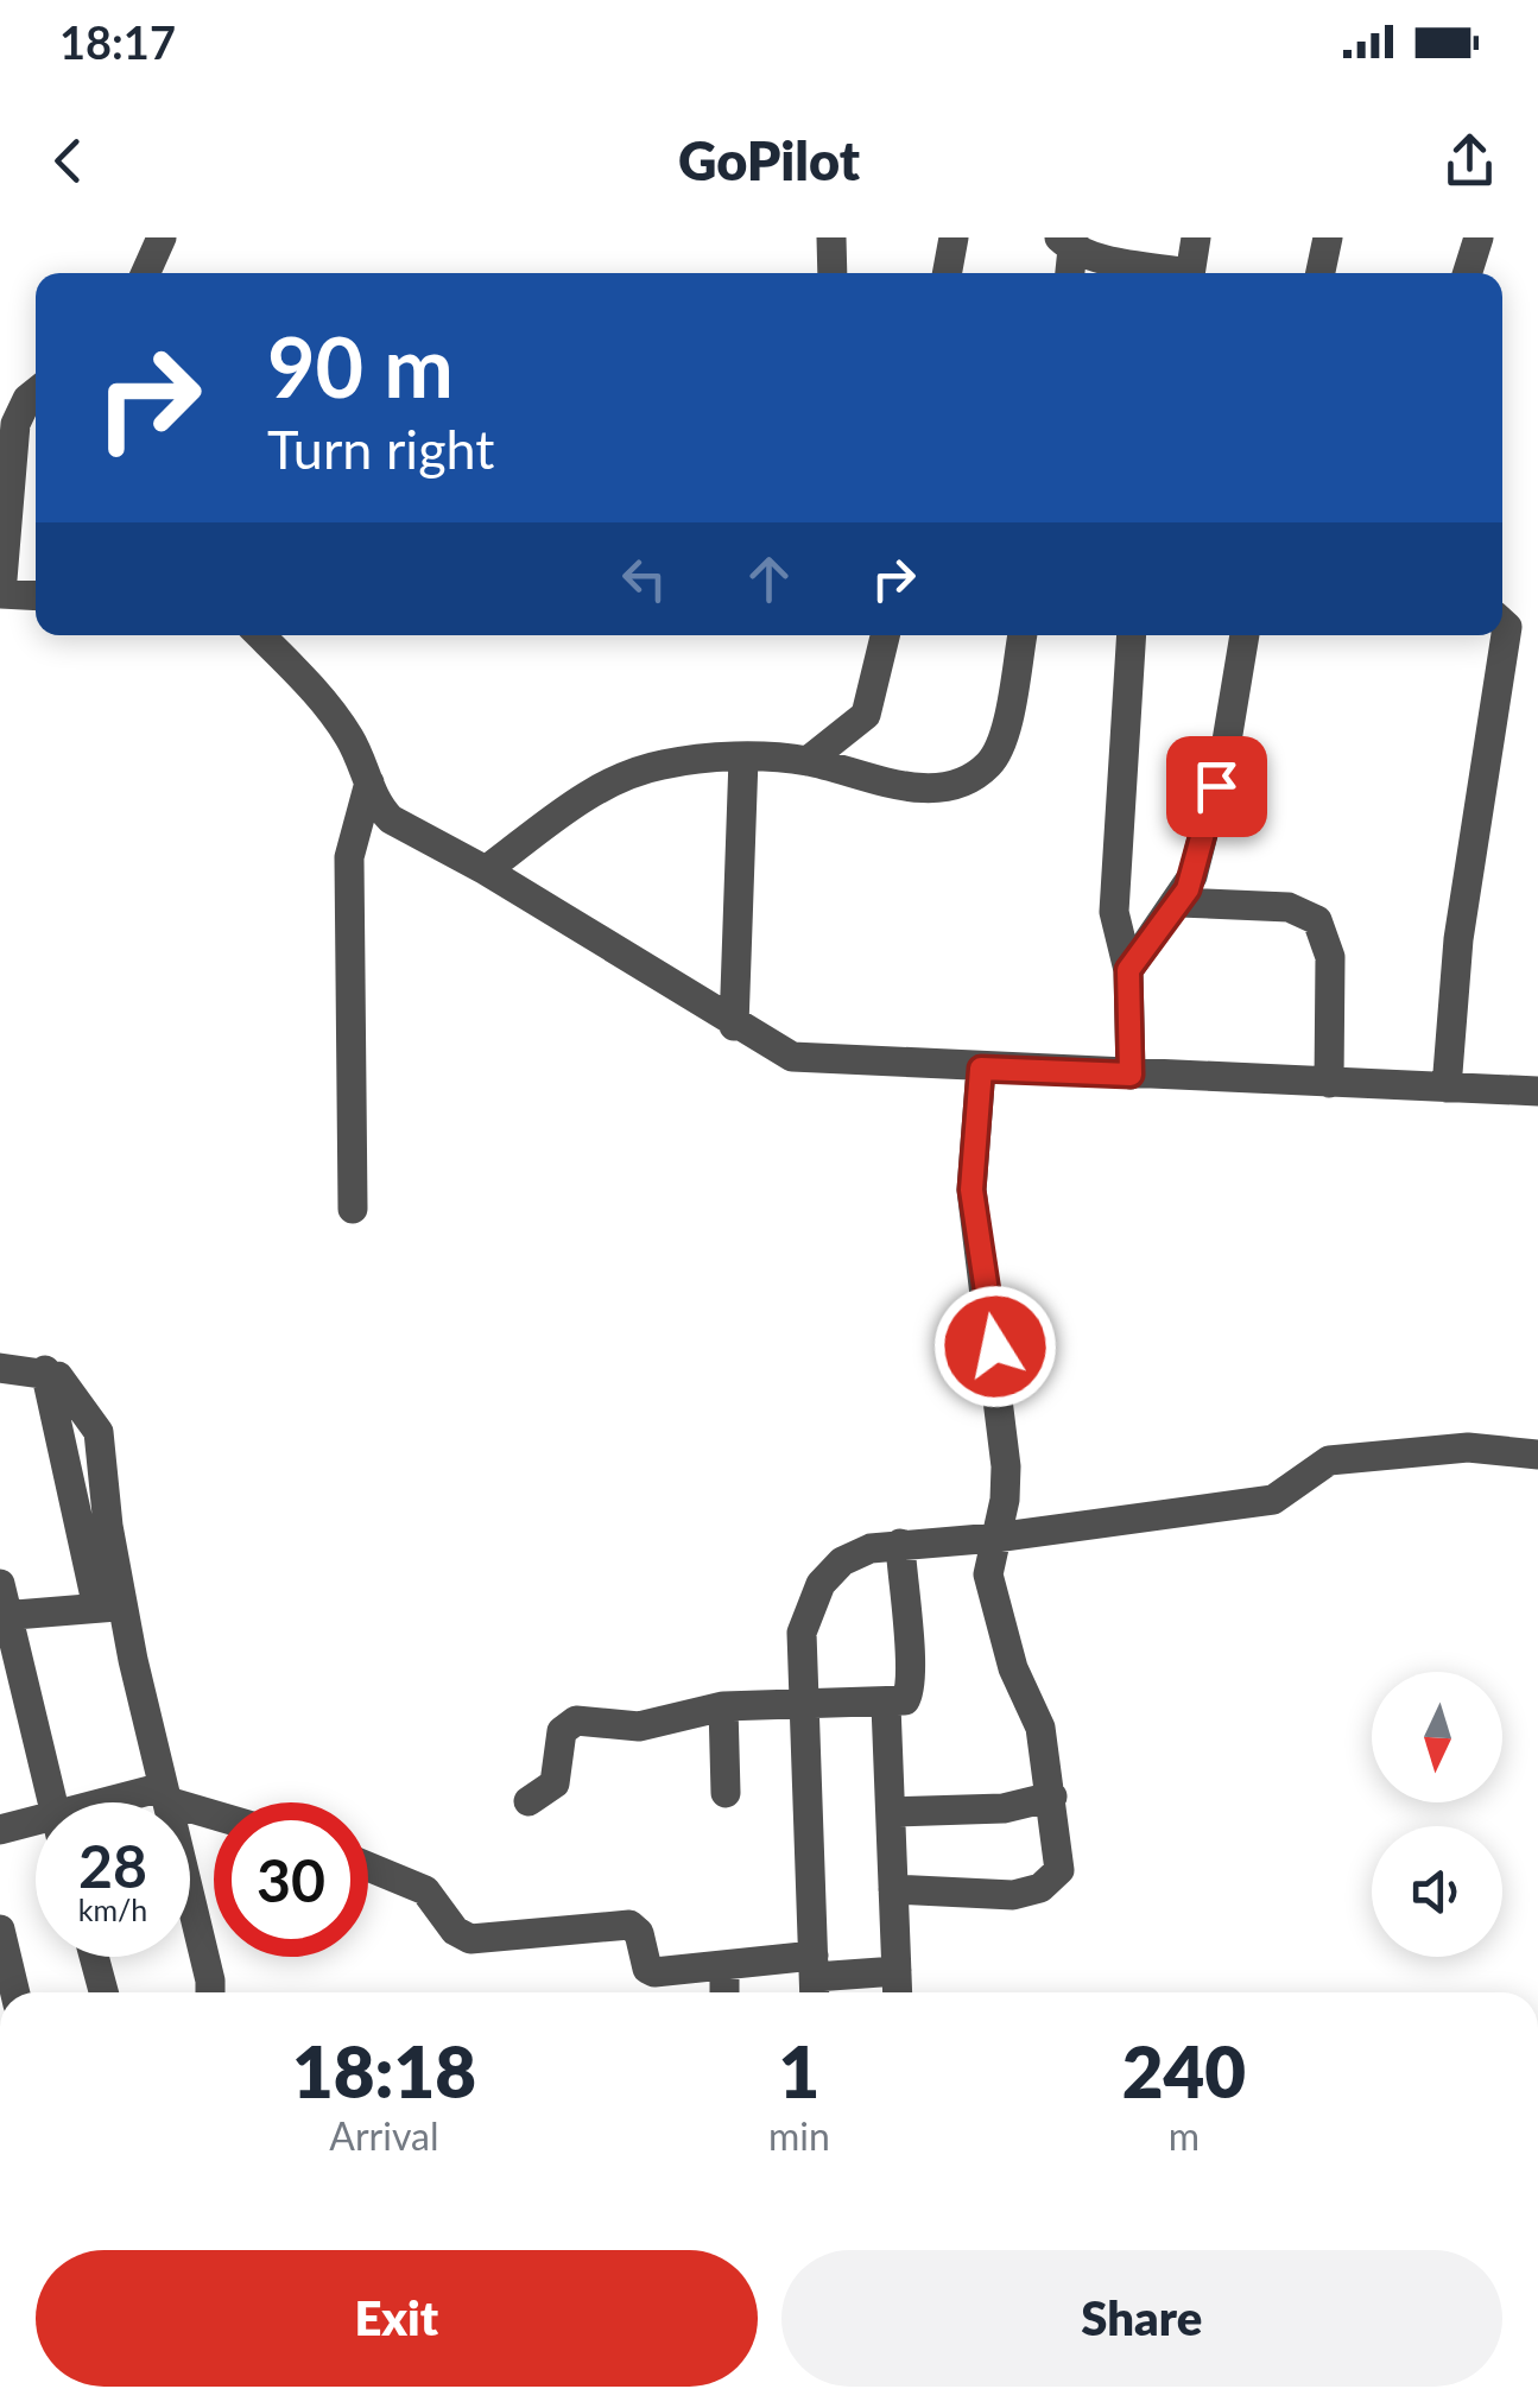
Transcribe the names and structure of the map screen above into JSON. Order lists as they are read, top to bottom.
{
  "north": "bottom",
  "page": {
    "status": "18:17",
    "header": "GoPilot",
    "turn": ["90 m", "Turn right"],
    "speed": "28 km/h",
    "limit": "30",
    "eta": [
      "18:18",
      "Arrival",
      "1",
      "min",
      "240",
      "m"
    ],
    "buttons": ["Exit", "Share"]
  }
}
